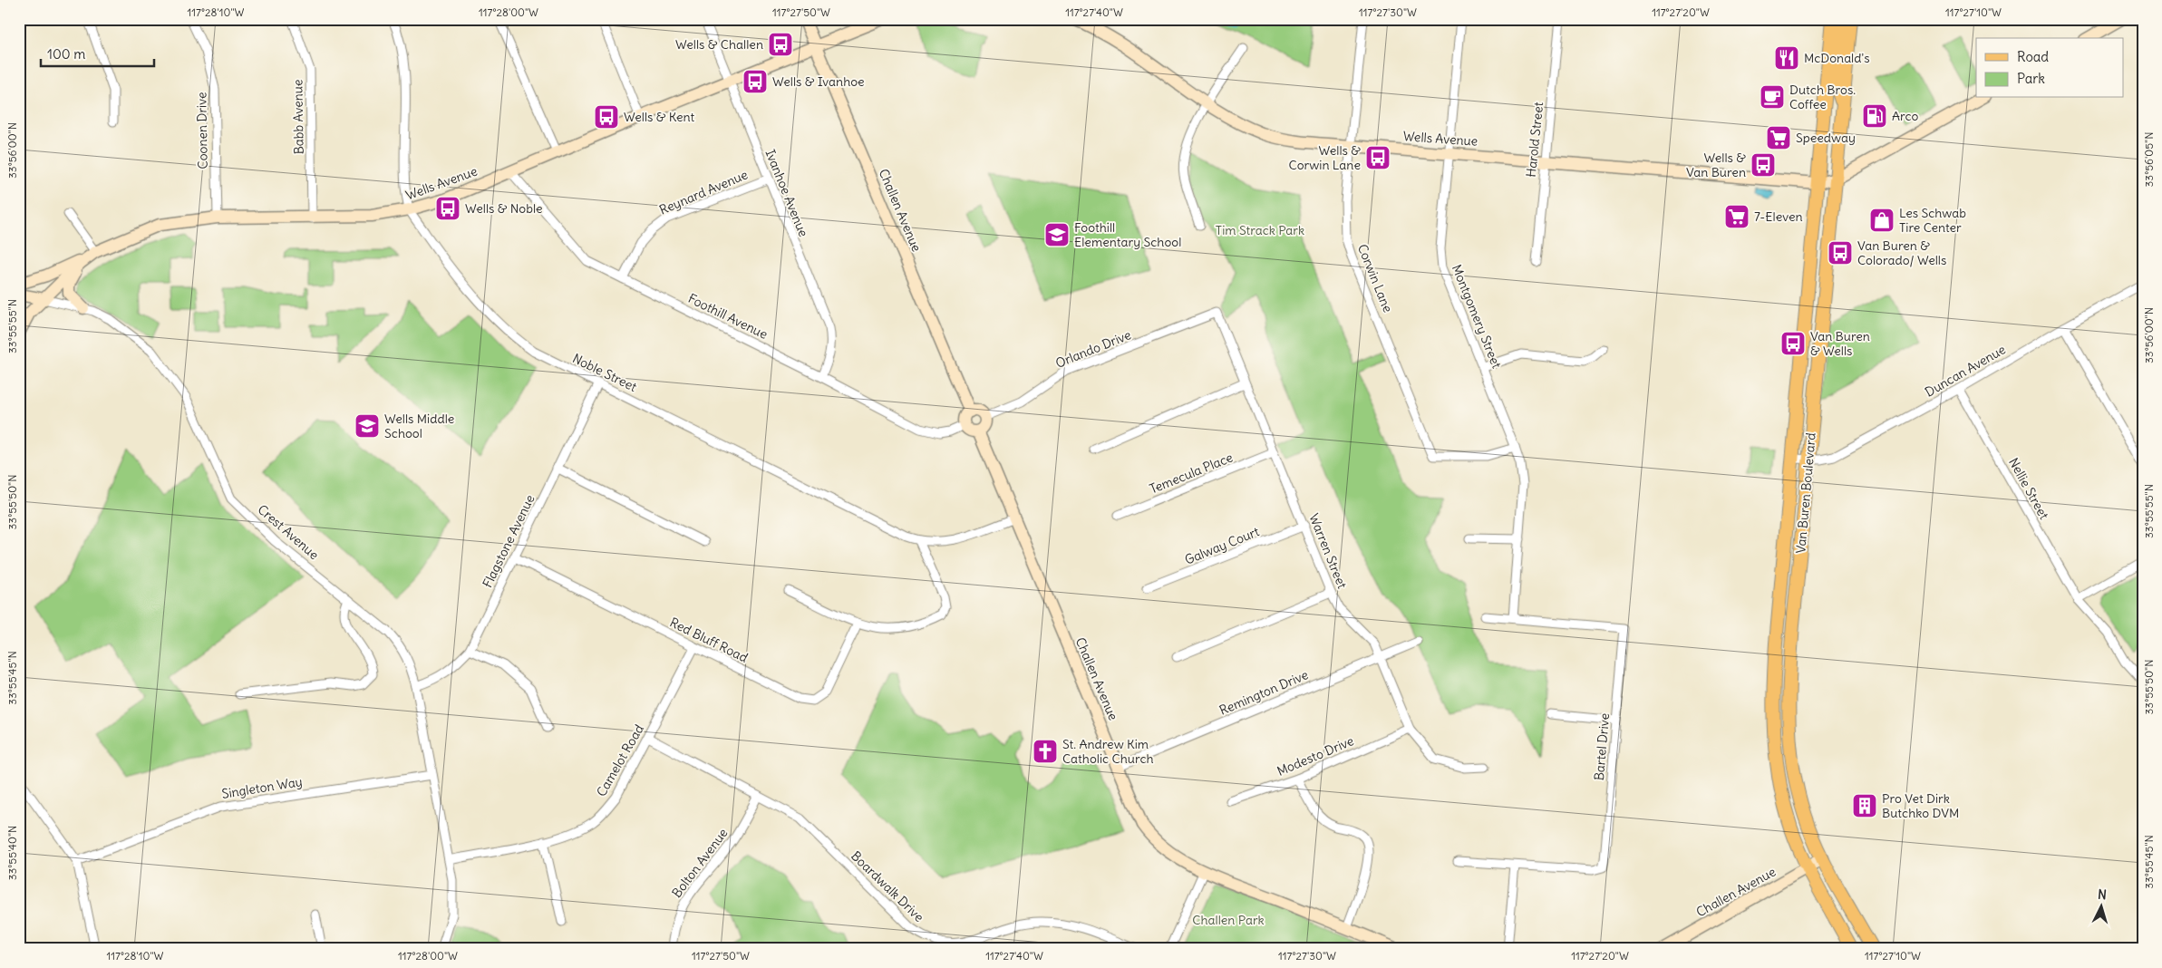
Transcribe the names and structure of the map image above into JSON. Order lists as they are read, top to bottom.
{
  "streets": {
    "main road": [
      "Wells Avenue",
      "Challen Avenue",
      "Van Buren Boulevard",
      "Crest Avenue"
    ],
    "street": [
      "Babb Avenue",
      "Coonen Drive",
      "Harold Street",
      "Reynard Avenue",
      "Ivanhoe Avenue",
      "Corwin Lane",
      "Foothill Avenue",
      "Montgomery Street",
      "Orlando Drive",
      "Duncan Avenue",
      "Noble Street",
      "Temecula Place",
      "Nellie Street",
      "Flagstone Avenue",
      "Galway Court",
      "Warren Street",
      "Red Bluff Road",
      "Remington Drive",
      "Bartel Drive",
      "Modesto Drive",
      "Camelot Road",
      "Singleton Way",
      "Bolton Avenue",
      "Boardwalk Drive"
    ]
  },
  "crossings": [
    ["Babb Avenue", "Wells Avenue"],
    ["Coonen Drive", "Wells Avenue"],
    ["Wells Avenue", "Harold Street"],
    ["Wells Avenue", "Ivanhoe Avenue"],
    ["Wells Avenue", "Challen Avenue"],
    ["Wells Avenue", "Corwin Lane"],
    ["Wells Avenue", "Foothill Avenue"],
    ["Wells Avenue", "Montgomery Street"],
    ["Wells Avenue", "Noble Street"],
    ["Wells Avenue", "Van Buren Boulevard"],
    ["Wells Avenue", "Crest Avenue"],
    ["Reynard Avenue", "Ivanhoe Avenue"],
    ["Reynard Avenue", "Foothill Avenue"],
    ["Ivanhoe Avenue", "Foothill Avenue"],
    ["Challen Avenue", "Foothill Avenue"],
    ["Challen Avenue", "Orlando Drive"],
    ["Challen Avenue", "Noble Street"],
    ["Challen Avenue", "Van Buren Boulevard"],
    ["Challen Avenue", "Remington Drive"],
    ["Corwin Lane", "Montgomery Street"],
    ["Foothill Avenue", "Orlando Drive"],
    ["Montgomery Street", "Bartel Drive"],
    ["Orlando Drive", "Warren Street"],
    ["Duncan Avenue", "Nellie Street"],
    ["Duncan Avenue", "Van Buren Boulevard"],
    ["Noble Street", "Flagstone Avenue"],
    ["Temecula Place", "Warren Street"],
    ["Crest Avenue", "Flagstone Avenue"],
    ["Crest Avenue", "Camelot Road"],
    ["Crest Avenue", "Singleton Way"],
    ["Flagstone Avenue", "Red Bluff Road"],
    ["Galway Court", "Warren Street"],
    ["Warren Street", "Remington Drive"],
    ["Warren Street", "Modesto Drive"],
    ["Red Bluff Road", "Camelot Road"],
    ["Camelot Road", "Boardwalk Drive"],
    ["Bolton Avenue", "Boardwalk Drive"]
  ],
  "parks": ["Tim Strack Park", "Challen Park"],
  "places": {
    "bus stop": [
      "Wells & Challen",
      "Wells & Ivanhoe",
      "Wells & Kent",
      "Wells & Corwin Lane",
      "Wells & Van Buren",
      "Wells & Noble",
      "Van Buren & Colorado/ Wells",
      "Van Buren & Wells"
    ],
    "restaurant": ["McDonald's"],
    "cafe": ["Dutch Bros. Coffee"],
    "fuel station": ["Arco"],
    "supermarket": ["Speedway", "7-Eleven"],
    "shop": ["Les Schwab Tire Center"],
    "school or university": ["Foothill Elementary School", "Wells Middle School"],
    "church": ["St. Andrew Kim Catholic Church"],
    "building": ["Pro Vet Dirk Butchko DVM"]
  },
  "legend": ["Road", "Park"],
  "scale_bar": "100 m",
  "north": "top",
  "coordinates": [
    "117°28'10\"W",
    "117°28'00\"W",
    "117°27'50\"W",
    "117°27'40\"W",
    "117°27'30\"W",
    "117°27'20\"W",
    "117°27'10\"W",
    "33°56'00\"N",
    "33°56'05\"N",
    "33°55'55\"N",
    "33°55'50\"N",
    "33°55'45\"N",
    "33°55'40\"N"
  ]
}
